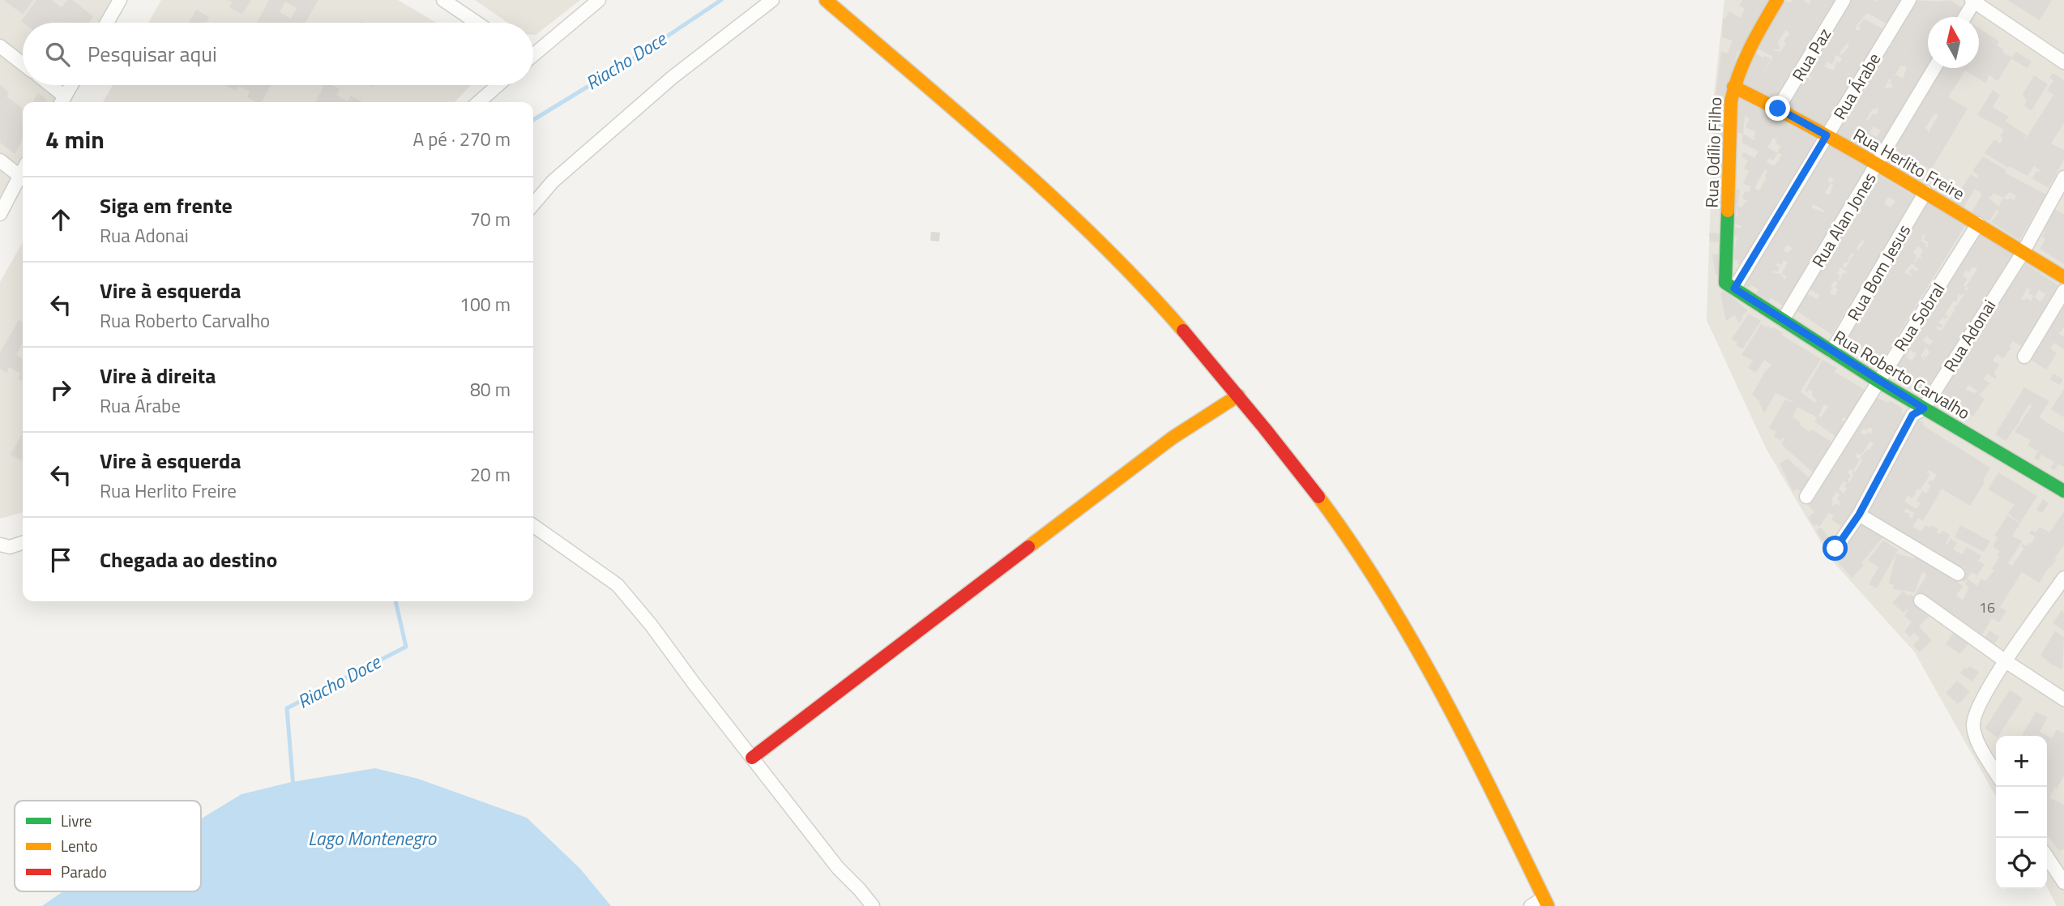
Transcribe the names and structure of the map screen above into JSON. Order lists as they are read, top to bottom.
{
  "streets": {
    "street": [
      "Rua Paz",
      "Rua Árabe",
      "Rua Odílio Filho",
      "Rua Herlito Freire",
      "Rua Alan Jones",
      "Rua Bom Jesus",
      "Rua Sobral",
      "Rua Adonai",
      "Rua Roberto Carvalho"
    ]
  },
  "crossings": [
    ["Rua Paz", "Rua Herlito Freire"],
    ["Rua Árabe", "Rua Odílio Filho"],
    ["Rua Árabe", "Rua Herlito Freire"],
    ["Rua Árabe", "Rua Roberto Carvalho"],
    ["Rua Odílio Filho", "Rua Herlito Freire"],
    ["Rua Odílio Filho", "Rua Roberto Carvalho"],
    ["Rua Herlito Freire", "Rua Alan Jones"],
    ["Rua Herlito Freire", "Rua Bom Jesus"],
    ["Rua Herlito Freire", "Rua Sobral"],
    ["Rua Herlito Freire", "Rua Adonai"],
    ["Rua Alan Jones", "Rua Roberto Carvalho"],
    ["Rua Bom Jesus", "Rua Roberto Carvalho"],
    ["Rua Sobral", "Rua Roberto Carvalho"],
    ["Rua Adonai", "Rua Roberto Carvalho"]
  ],
  "water": ["Riacho Doce", "Lago Montenegro"],
  "house_numbers": ["16"],
  "legend": ["Livre", "Lento", "Parado"],
  "north": "top",
  "page": {
    "search": "Pesquisar aqui",
    "heading": ["4 min", "A pé · 270 m"],
    "list": [
      ["Siga em frente", "Rua Adonai", "70 m"],
      ["Vire à esquerda", "Rua Roberto Carvalho", "100 m"],
      ["Vire à direita", "Rua Árabe", "80 m"],
      ["Vire à esquerda", "Rua Herlito Freire", "20 m"],
      "Chegada ao destino"
    ],
    "map_buttons": ["+", "−"]
  }
}
